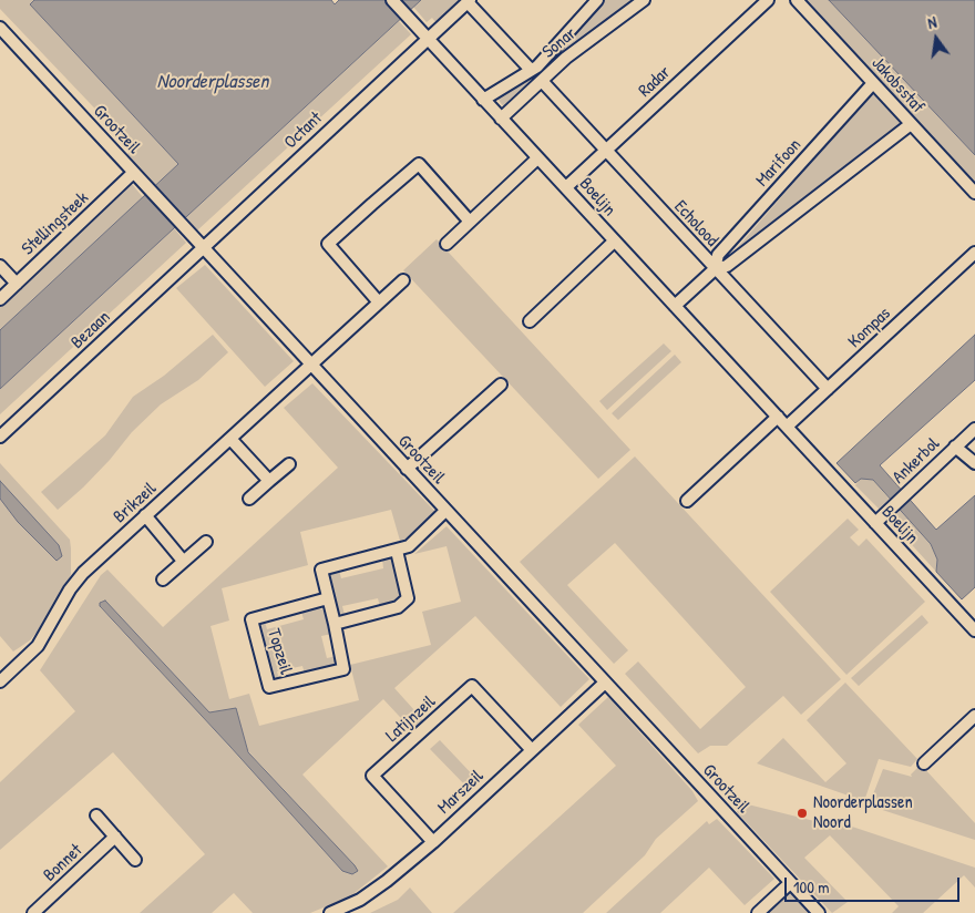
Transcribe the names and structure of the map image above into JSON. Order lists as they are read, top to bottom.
{
  "streets": {
    "street": [
      "Sonar",
      "Radar",
      "Jakobsstaf",
      "Grootzeil",
      "Octant",
      "Marifoon",
      "Boelijn",
      "Stellingsteek",
      "Echolood",
      "Kompas",
      "Bezaan",
      "Ankerbol",
      "Brikzeil",
      "Topzeil",
      "Latijnzeil",
      "Marszeil",
      "Bonnet"
    ]
  },
  "crossings": [
    ["Sonar", "Boelijn"],
    ["Sonar", "Echolood"],
    ["Radar", "Boelijn"],
    ["Radar", "Echolood"],
    ["Jakobsstaf", "Marifoon"],
    ["Grootzeil", "Octant"],
    ["Grootzeil", "Stellingsteek"],
    ["Grootzeil", "Bezaan"],
    ["Grootzeil", "Brikzeil"],
    ["Grootzeil", "Topzeil"],
    ["Grootzeil", "Marszeil"],
    ["Octant", "Boelijn"],
    ["Octant", "Bezaan"],
    ["Marifoon", "Boelijn"],
    ["Marifoon", "Echolood"],
    ["Boelijn", "Kompas"],
    ["Boelijn", "Ankerbol"],
    ["Echolood", "Kompas"],
    ["Latijnzeil", "Marszeil"]
  ],
  "water": ["Noorderplassen"],
  "places": ["Noorderplassen Noord"],
  "scale_bar": "100 m",
  "north": "top"
}
